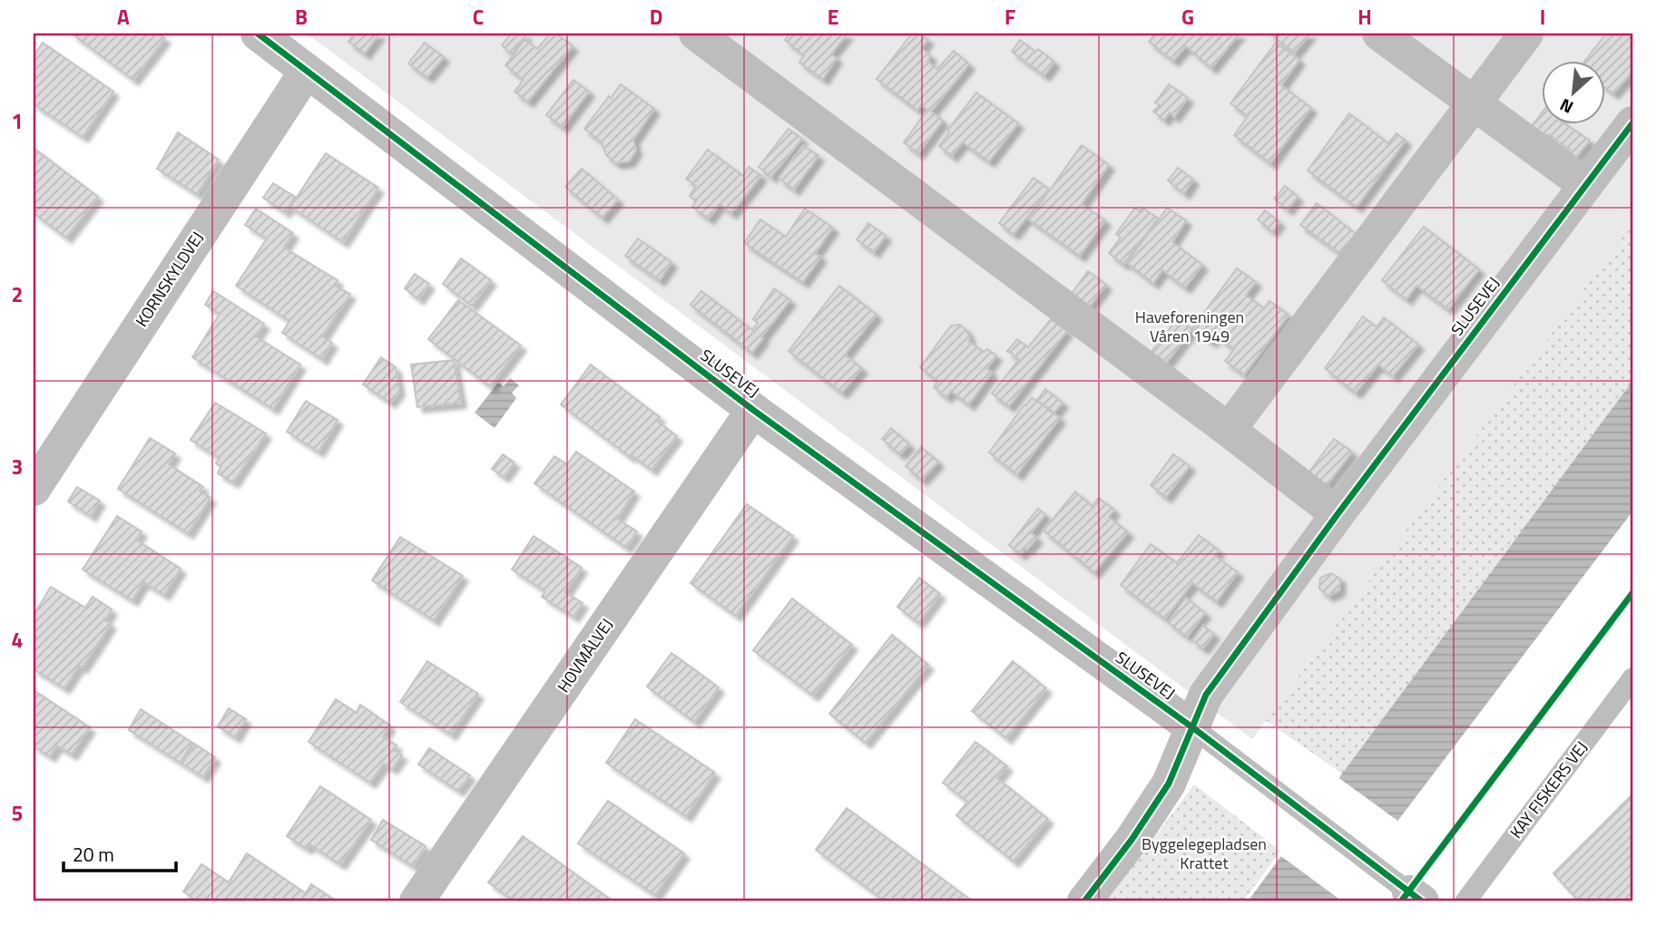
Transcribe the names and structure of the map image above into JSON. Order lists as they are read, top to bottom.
{
  "streets": {
    "street": ["KORNSKYLDVEJ", "SLUSEVEJ", "HOVMÅLVEJ"],
    "lane": ["KAY FISKERS VEJ"]
  },
  "crossings": [
    ["KORNSKYLDVEJ", "SLUSEVEJ"],
    ["SLUSEVEJ", "HOVMÅLVEJ"]
  ],
  "parks": ["Haveforeningen Våren 1949", "Byggelegepladsen Krattet"],
  "scale_bar": "20 m",
  "north": "bottom left",
  "grid": {
    "columns": [
      "A",
      "B",
      "C",
      "D",
      "E",
      "F",
      "G",
      "H",
      "I"
    ],
    "rows": [
      "1",
      "2",
      "3",
      "4",
      "5"
    ]
  }
}
